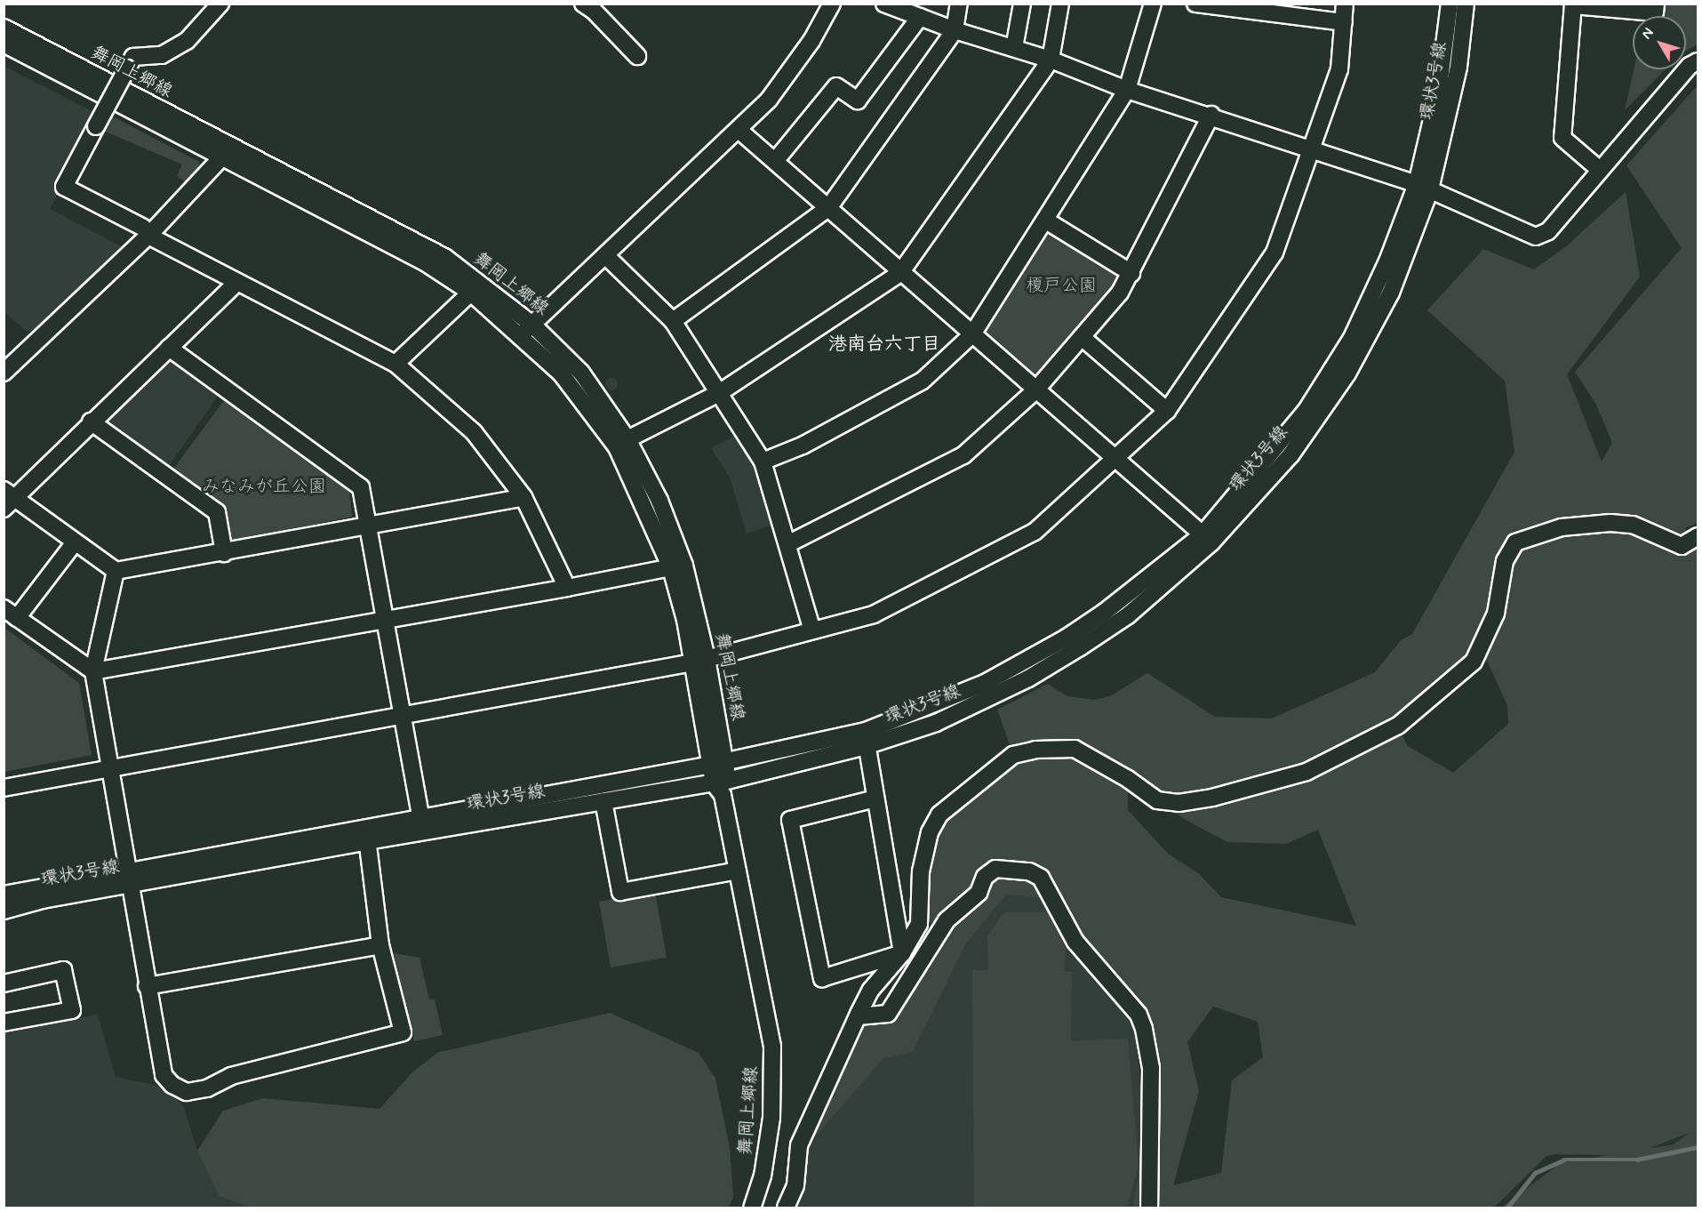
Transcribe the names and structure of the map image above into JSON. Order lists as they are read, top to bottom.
{
  "streets": {
    "street": ["舞岡上郷線", "環状3号線"]
  },
  "crossings": [
    ["舞岡上郷線", "環状3号線"]
  ],
  "districts": ["港南台六丁目"],
  "parks": ["榎戸公園", "みなみが丘公園"],
  "north": "top left"
}
